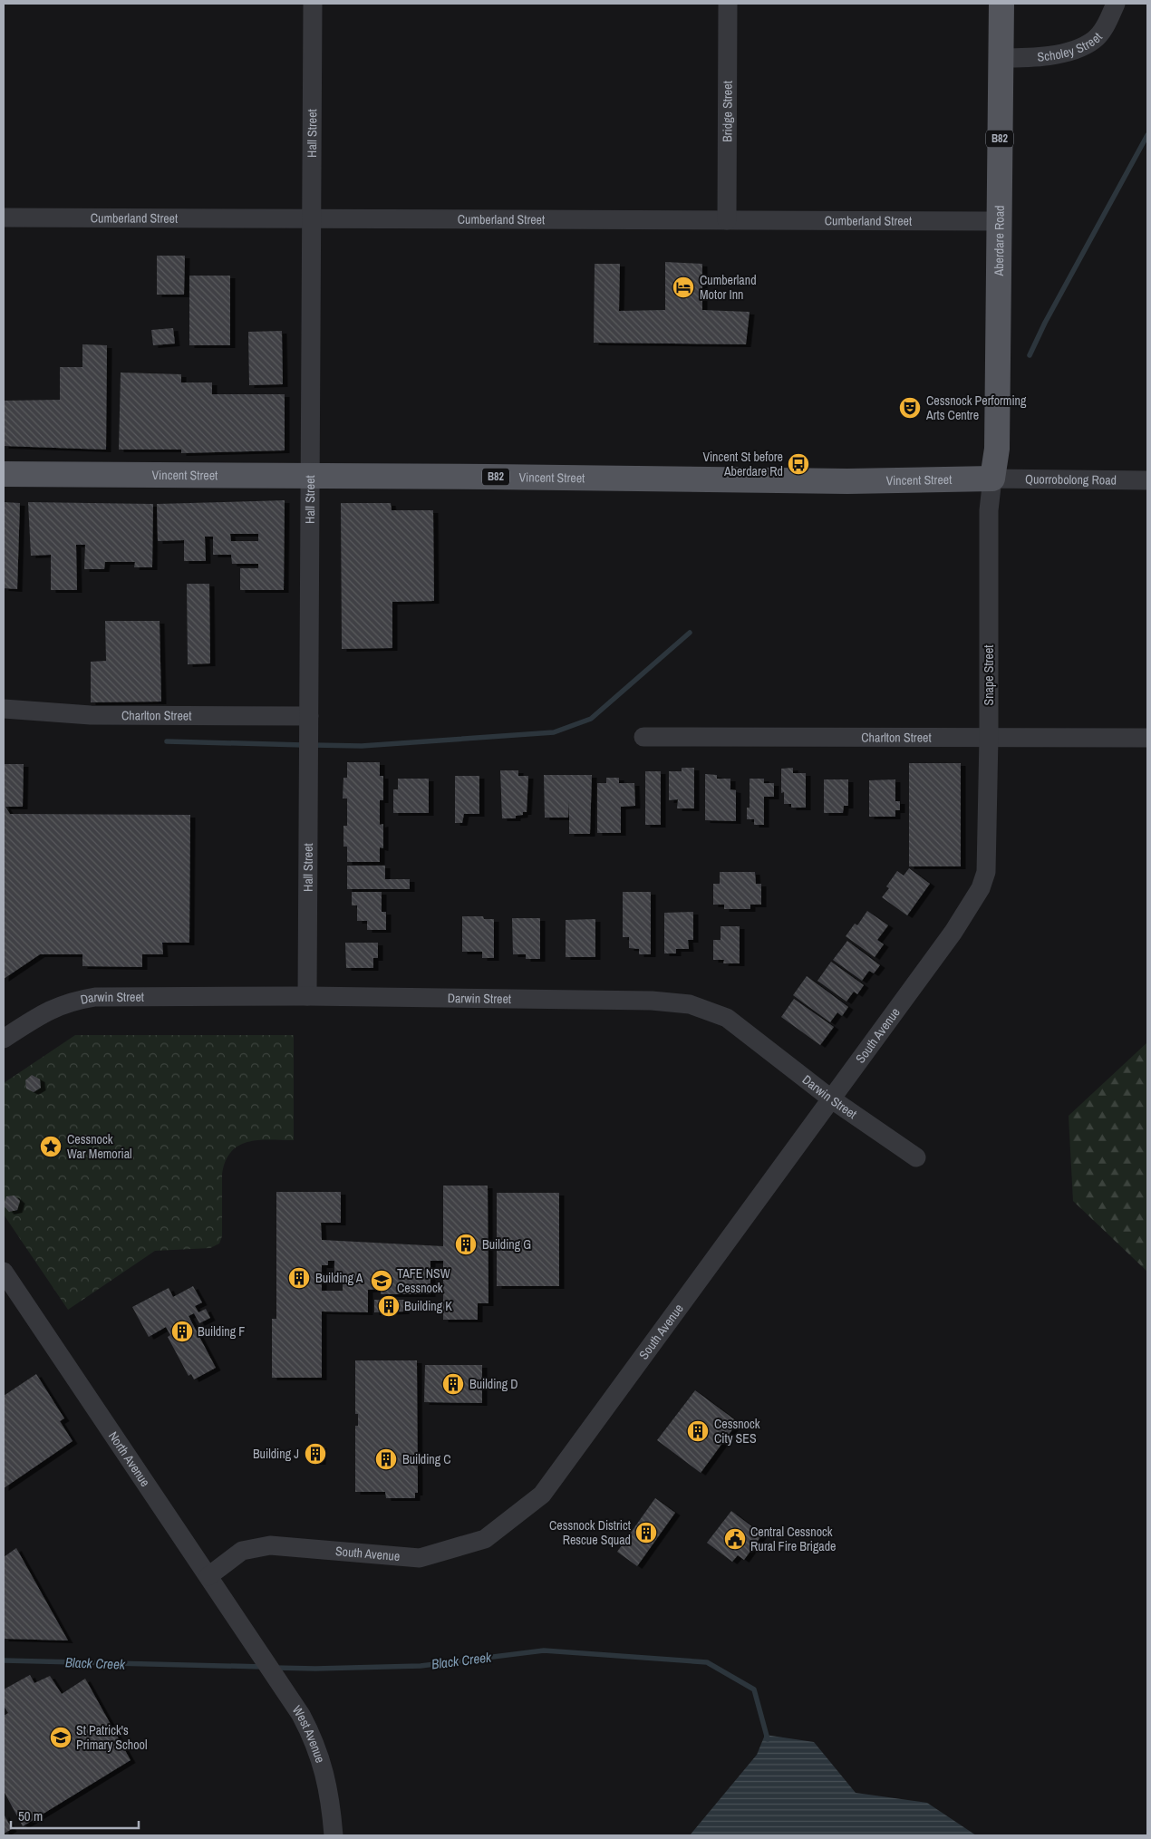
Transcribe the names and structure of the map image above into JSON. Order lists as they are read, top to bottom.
{
  "streets": {
    "main road": ["B82", "Aberdare Road", "Vincent Street"],
    "street": [
      "Scholey Street",
      "Bridge Street",
      "Hall Street",
      "Cumberland Street",
      "Quorrobolong Road",
      "Snape Street",
      "Charlton Street",
      "Darwin Street",
      "South Avenue",
      "North Avenue",
      "West Avenue"
    ]
  },
  "crossings": [
    ["Scholey Street", "Aberdare Road"],
    ["Bridge Street", "Cumberland Street"],
    ["Hall Street", "Cumberland Street"],
    ["Hall Street", "Vincent Street"],
    ["Hall Street", "Charlton Street"],
    ["Hall Street", "Darwin Street"],
    ["Cumberland Street", "Aberdare Road"],
    ["Aberdare Road", "Vincent Street"],
    ["Aberdare Road", "Quorrobolong Road"],
    ["Aberdare Road", "Snape Street"],
    ["Vincent Street", "Quorrobolong Road"],
    ["Vincent Street", "Snape Street"],
    ["Quorrobolong Road", "Snape Street"],
    ["Snape Street", "Charlton Street"],
    ["Snape Street", "South Avenue"],
    ["Darwin Street", "South Avenue"],
    ["South Avenue", "North Avenue"],
    ["North Avenue", "West Avenue"]
  ],
  "water": ["Black Creek"],
  "places": {
    "hotel": ["Cumberland Motor Inn"],
    "theatre": ["Cessnock Performing Arts Centre"],
    "bus stop": ["Vincent St before Aberdare Rd"],
    "place": ["Cessnock War Memorial"],
    "building": [
      "Building G",
      "Building A",
      "Building K",
      "Building F",
      "Building D",
      "Cessnock City SES",
      "Building J",
      "Building C",
      "Cessnock District Rescue Squad"
    ],
    "school or university": ["TAFE NSW Cessnock", "St Patrick's Primary School"],
    "public building": ["Central Cessnock Rural Fire Brigade"]
  },
  "scale_bar": "50 m"
}
